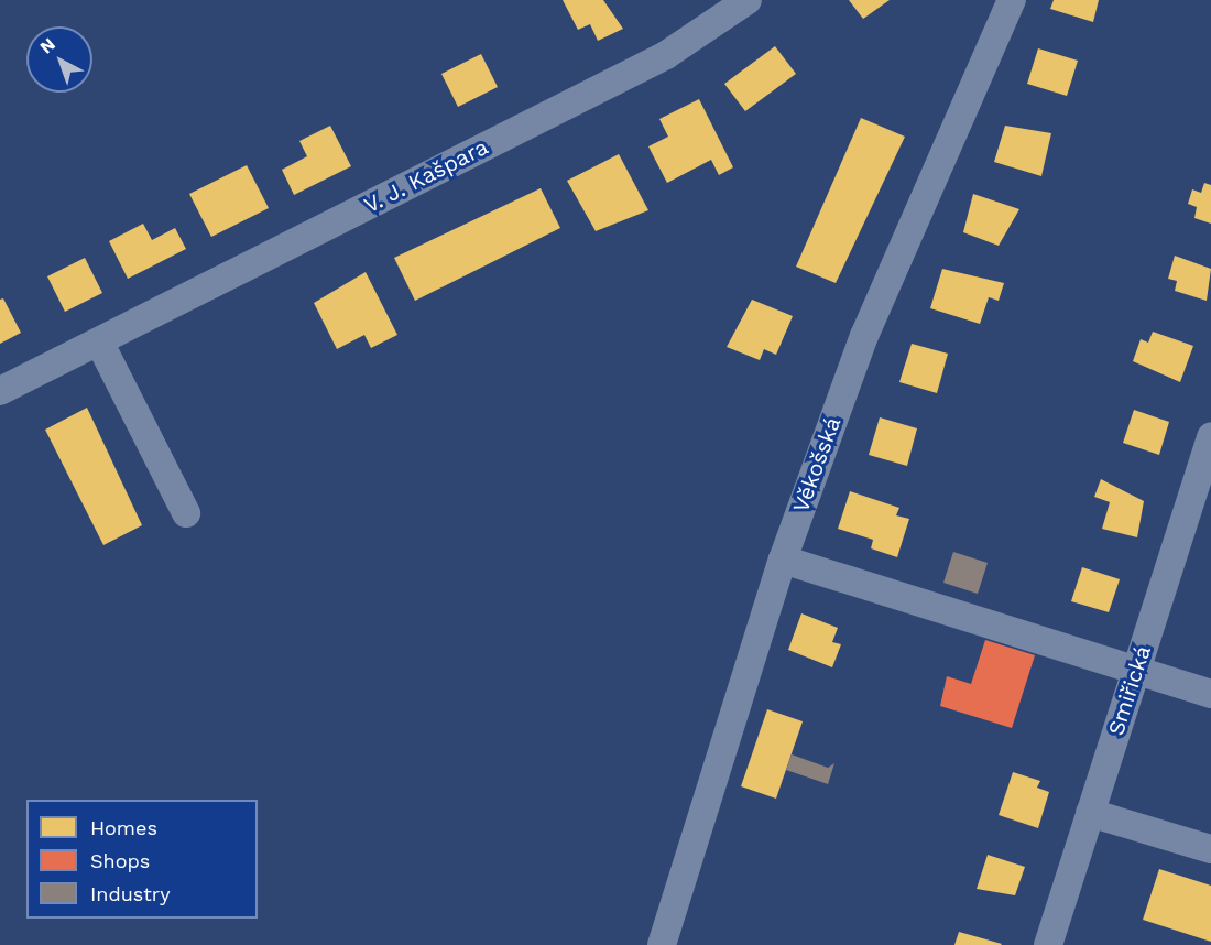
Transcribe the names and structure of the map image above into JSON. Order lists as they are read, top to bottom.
{
  "streets": {
    "street": ["V. J. Kašpara", "Věkošská", "Smiřická"]
  },
  "legend": ["Homes", "Shops", "Industry"],
  "north": "top left"
}
